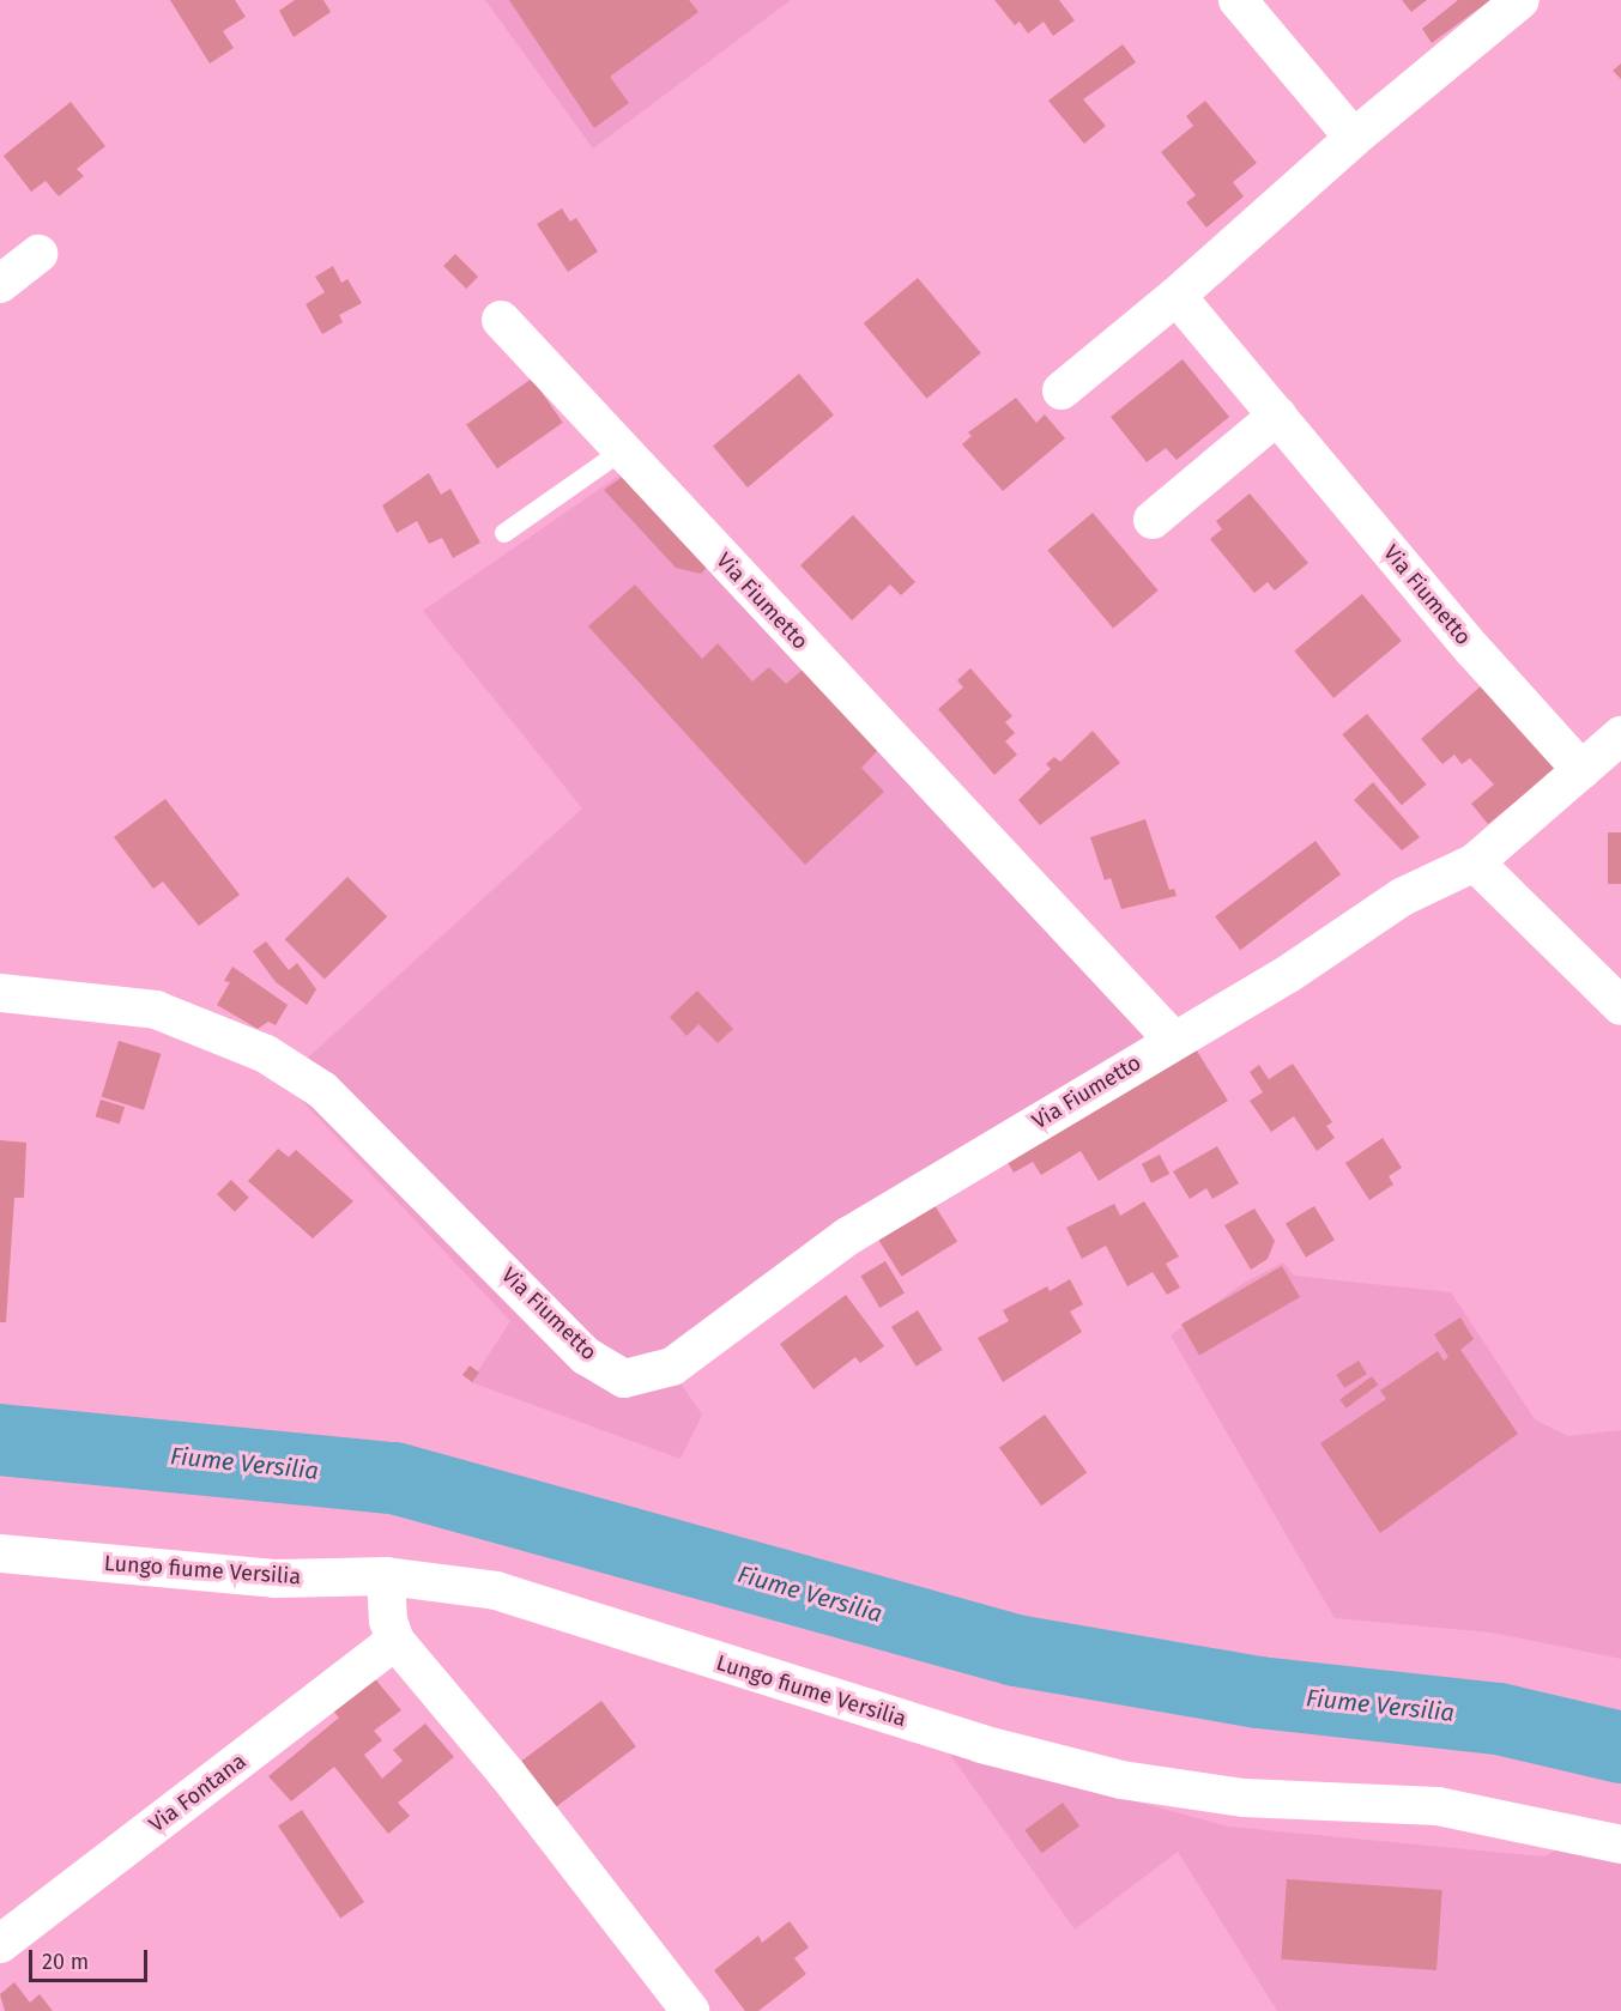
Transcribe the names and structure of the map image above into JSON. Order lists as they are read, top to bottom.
{
  "streets": {
    "street": ["Via Fiumetto", "Lungo fiume Versilia", "Via Fontana"]
  },
  "water": ["Fiume Versilia"],
  "scale_bar": "20 m"
}
